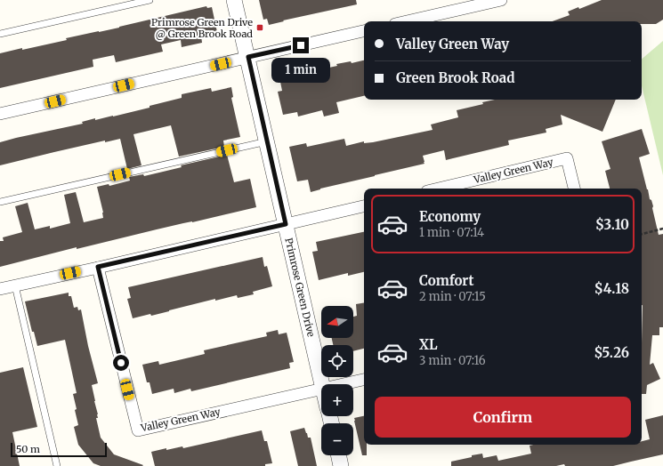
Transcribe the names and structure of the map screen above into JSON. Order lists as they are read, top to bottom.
{
  "streets": {
    "street": ["Valley Green Way", "Primrose Green Drive"]
  },
  "places": {
    "transit": ["Primrose Green Drive @ Green Brook Road"]
  },
  "scale_bar": "50 m",
  "north": "left",
  "page": {
    "banner": ["Valley Green Way", "Green Brook Road"],
    "bubble": "1 min",
    "list": [
      {
        "name": "Economy",
        "note": "1 min · 07:14",
        "value": "$3.10"
      },
      {
        "name": "Comfort",
        "note": "2 min · 07:15",
        "value": "$4.18"
      },
      {
        "name": "XL",
        "note": "3 min · 07:16",
        "value": "$5.26"
      }
    ],
    "map_buttons": ["+", "−"],
    "buttons": "Confirm",
    "scale": "50 m"
  }
}
